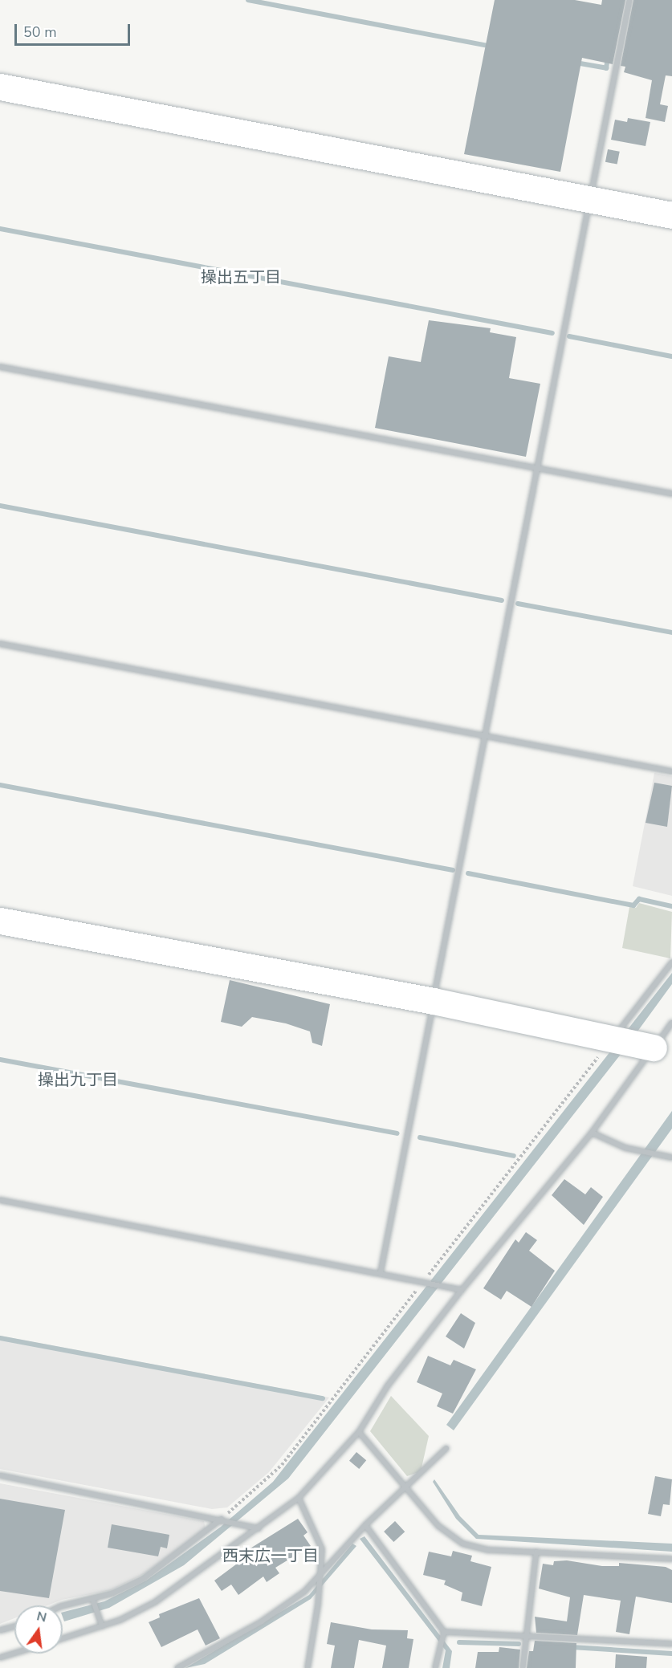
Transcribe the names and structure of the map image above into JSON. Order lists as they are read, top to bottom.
{
  "districts": ["操出五丁目", "操出九丁目", "西末広一丁目"],
  "scale_bar": "50 m",
  "north": "top"
}
